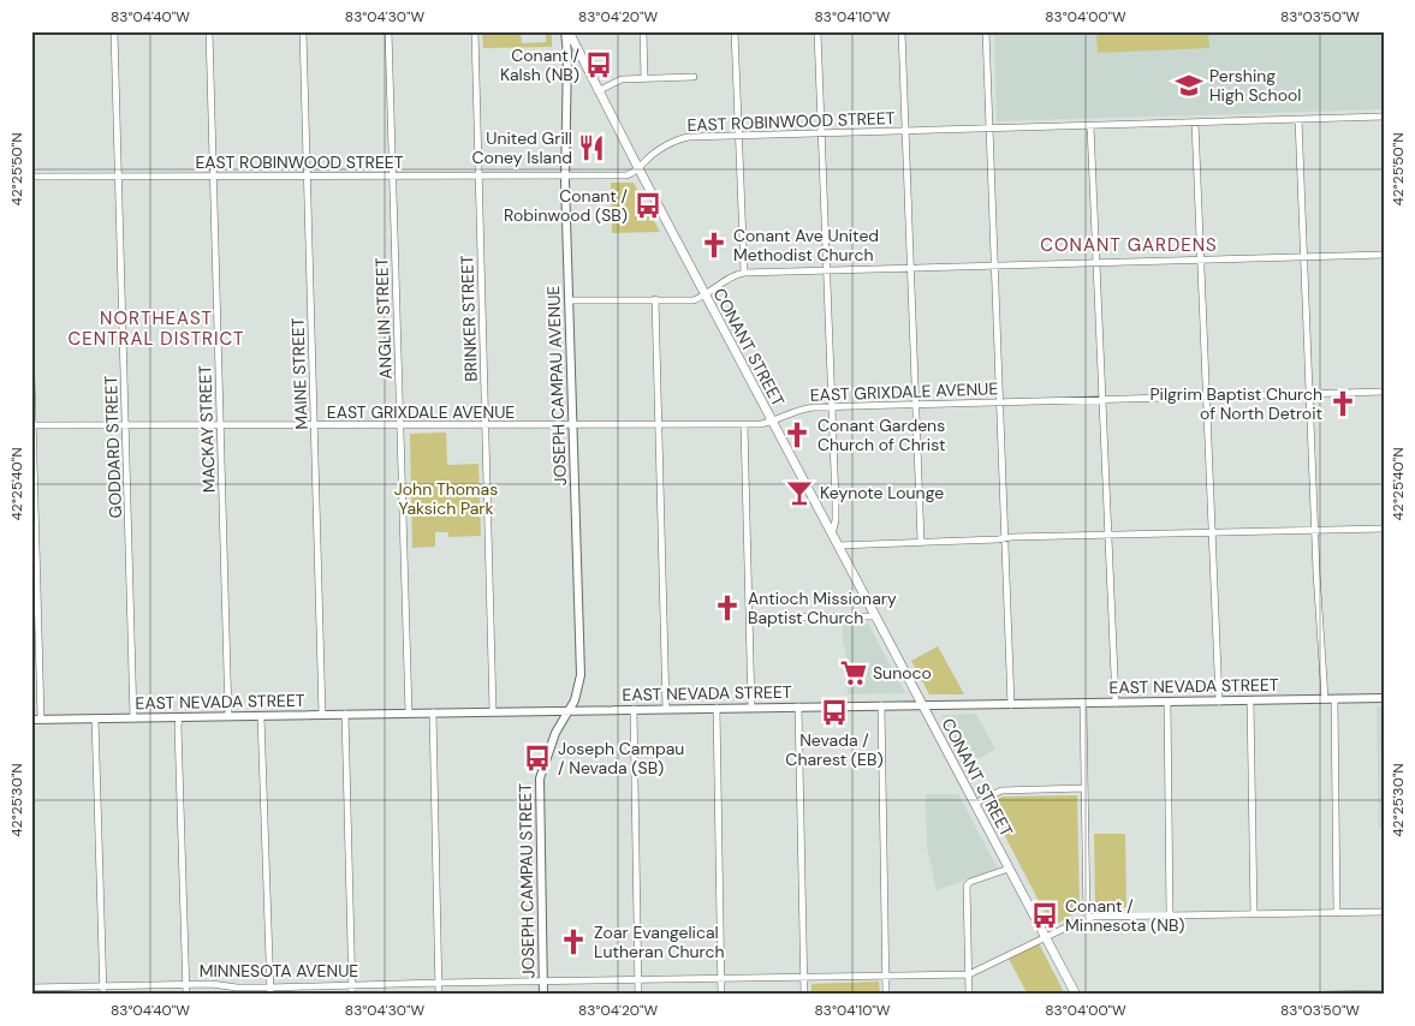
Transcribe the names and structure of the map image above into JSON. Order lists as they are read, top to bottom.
{
  "streets": {
    "main road": ["CONANT STREET"],
    "street": [
      "EAST ROBINWOOD STREET",
      "ANGLIN STREET",
      "BRINKER STREET",
      "MAINE STREET",
      "JOSEPH CAMPAU AVENUE",
      "EAST GRIXDALE AVENUE",
      "MACKAY STREET",
      "GODDARD STREET",
      "EAST NEVADA STREET",
      "JOSEPH CAMPAU STREET",
      "MINNESOTA AVENUE"
    ]
  },
  "crossings": [
    ["EAST ROBINWOOD STREET", "ANGLIN STREET"],
    ["EAST ROBINWOOD STREET", "BRINKER STREET"],
    ["EAST ROBINWOOD STREET", "CONANT STREET"],
    ["EAST ROBINWOOD STREET", "MAINE STREET"],
    ["EAST ROBINWOOD STREET", "JOSEPH CAMPAU AVENUE"],
    ["EAST ROBINWOOD STREET", "MACKAY STREET"],
    ["EAST ROBINWOOD STREET", "GODDARD STREET"],
    ["ANGLIN STREET", "EAST GRIXDALE AVENUE"],
    ["ANGLIN STREET", "EAST NEVADA STREET"],
    ["BRINKER STREET", "EAST GRIXDALE AVENUE"],
    ["BRINKER STREET", "EAST NEVADA STREET"],
    ["CONANT STREET", "JOSEPH CAMPAU AVENUE"],
    ["CONANT STREET", "EAST GRIXDALE AVENUE"],
    ["CONANT STREET", "EAST NEVADA STREET"],
    ["MAINE STREET", "EAST GRIXDALE AVENUE"],
    ["MAINE STREET", "EAST NEVADA STREET"],
    ["JOSEPH CAMPAU AVENUE", "EAST GRIXDALE AVENUE"],
    ["JOSEPH CAMPAU AVENUE", "EAST NEVADA STREET"],
    ["JOSEPH CAMPAU AVENUE", "JOSEPH CAMPAU STREET"],
    ["EAST GRIXDALE AVENUE", "MACKAY STREET"],
    ["EAST GRIXDALE AVENUE", "GODDARD STREET"],
    ["MACKAY STREET", "EAST NEVADA STREET"],
    ["GODDARD STREET", "EAST NEVADA STREET"],
    ["JOSEPH CAMPAU STREET", "MINNESOTA AVENUE"]
  ],
  "districts": ["CONANT GARDENS", "NORTHEAST CENTRAL DISTRICT"],
  "parks": ["John Thomas Yaksich Park"],
  "places": {
    "bus stop": [
      "Conant / Kalsh (NB)",
      "Conant / Robinwood (SB)",
      "Nevada / Charest (EB)",
      "Joseph Campau / Nevada (SB)",
      "Conant / Minnesota (NB)"
    ],
    "school or university": ["Pershing High School"],
    "restaurant": ["United Grill Coney Island"],
    "church": [
      "Conant Ave United Methodist Church",
      "Pilgrim Baptist Church of North Detroit",
      "Conant Gardens Church of Christ",
      "Antioch Missionary Baptist Church",
      "Zoar Evangelical Lutheran Church"
    ],
    "bar": ["Keynote Lounge"],
    "supermarket": ["Sunoco"]
  },
  "coordinates": [
    "83°04'40\"W",
    "83°04'30\"W",
    "83°04'20\"W",
    "83°04'10\"W",
    "83°04'00\"W",
    "83°03'50\"W",
    "42°25'50\"N",
    "42°25'40\"N",
    "42°25'30\"N"
  ]
}
